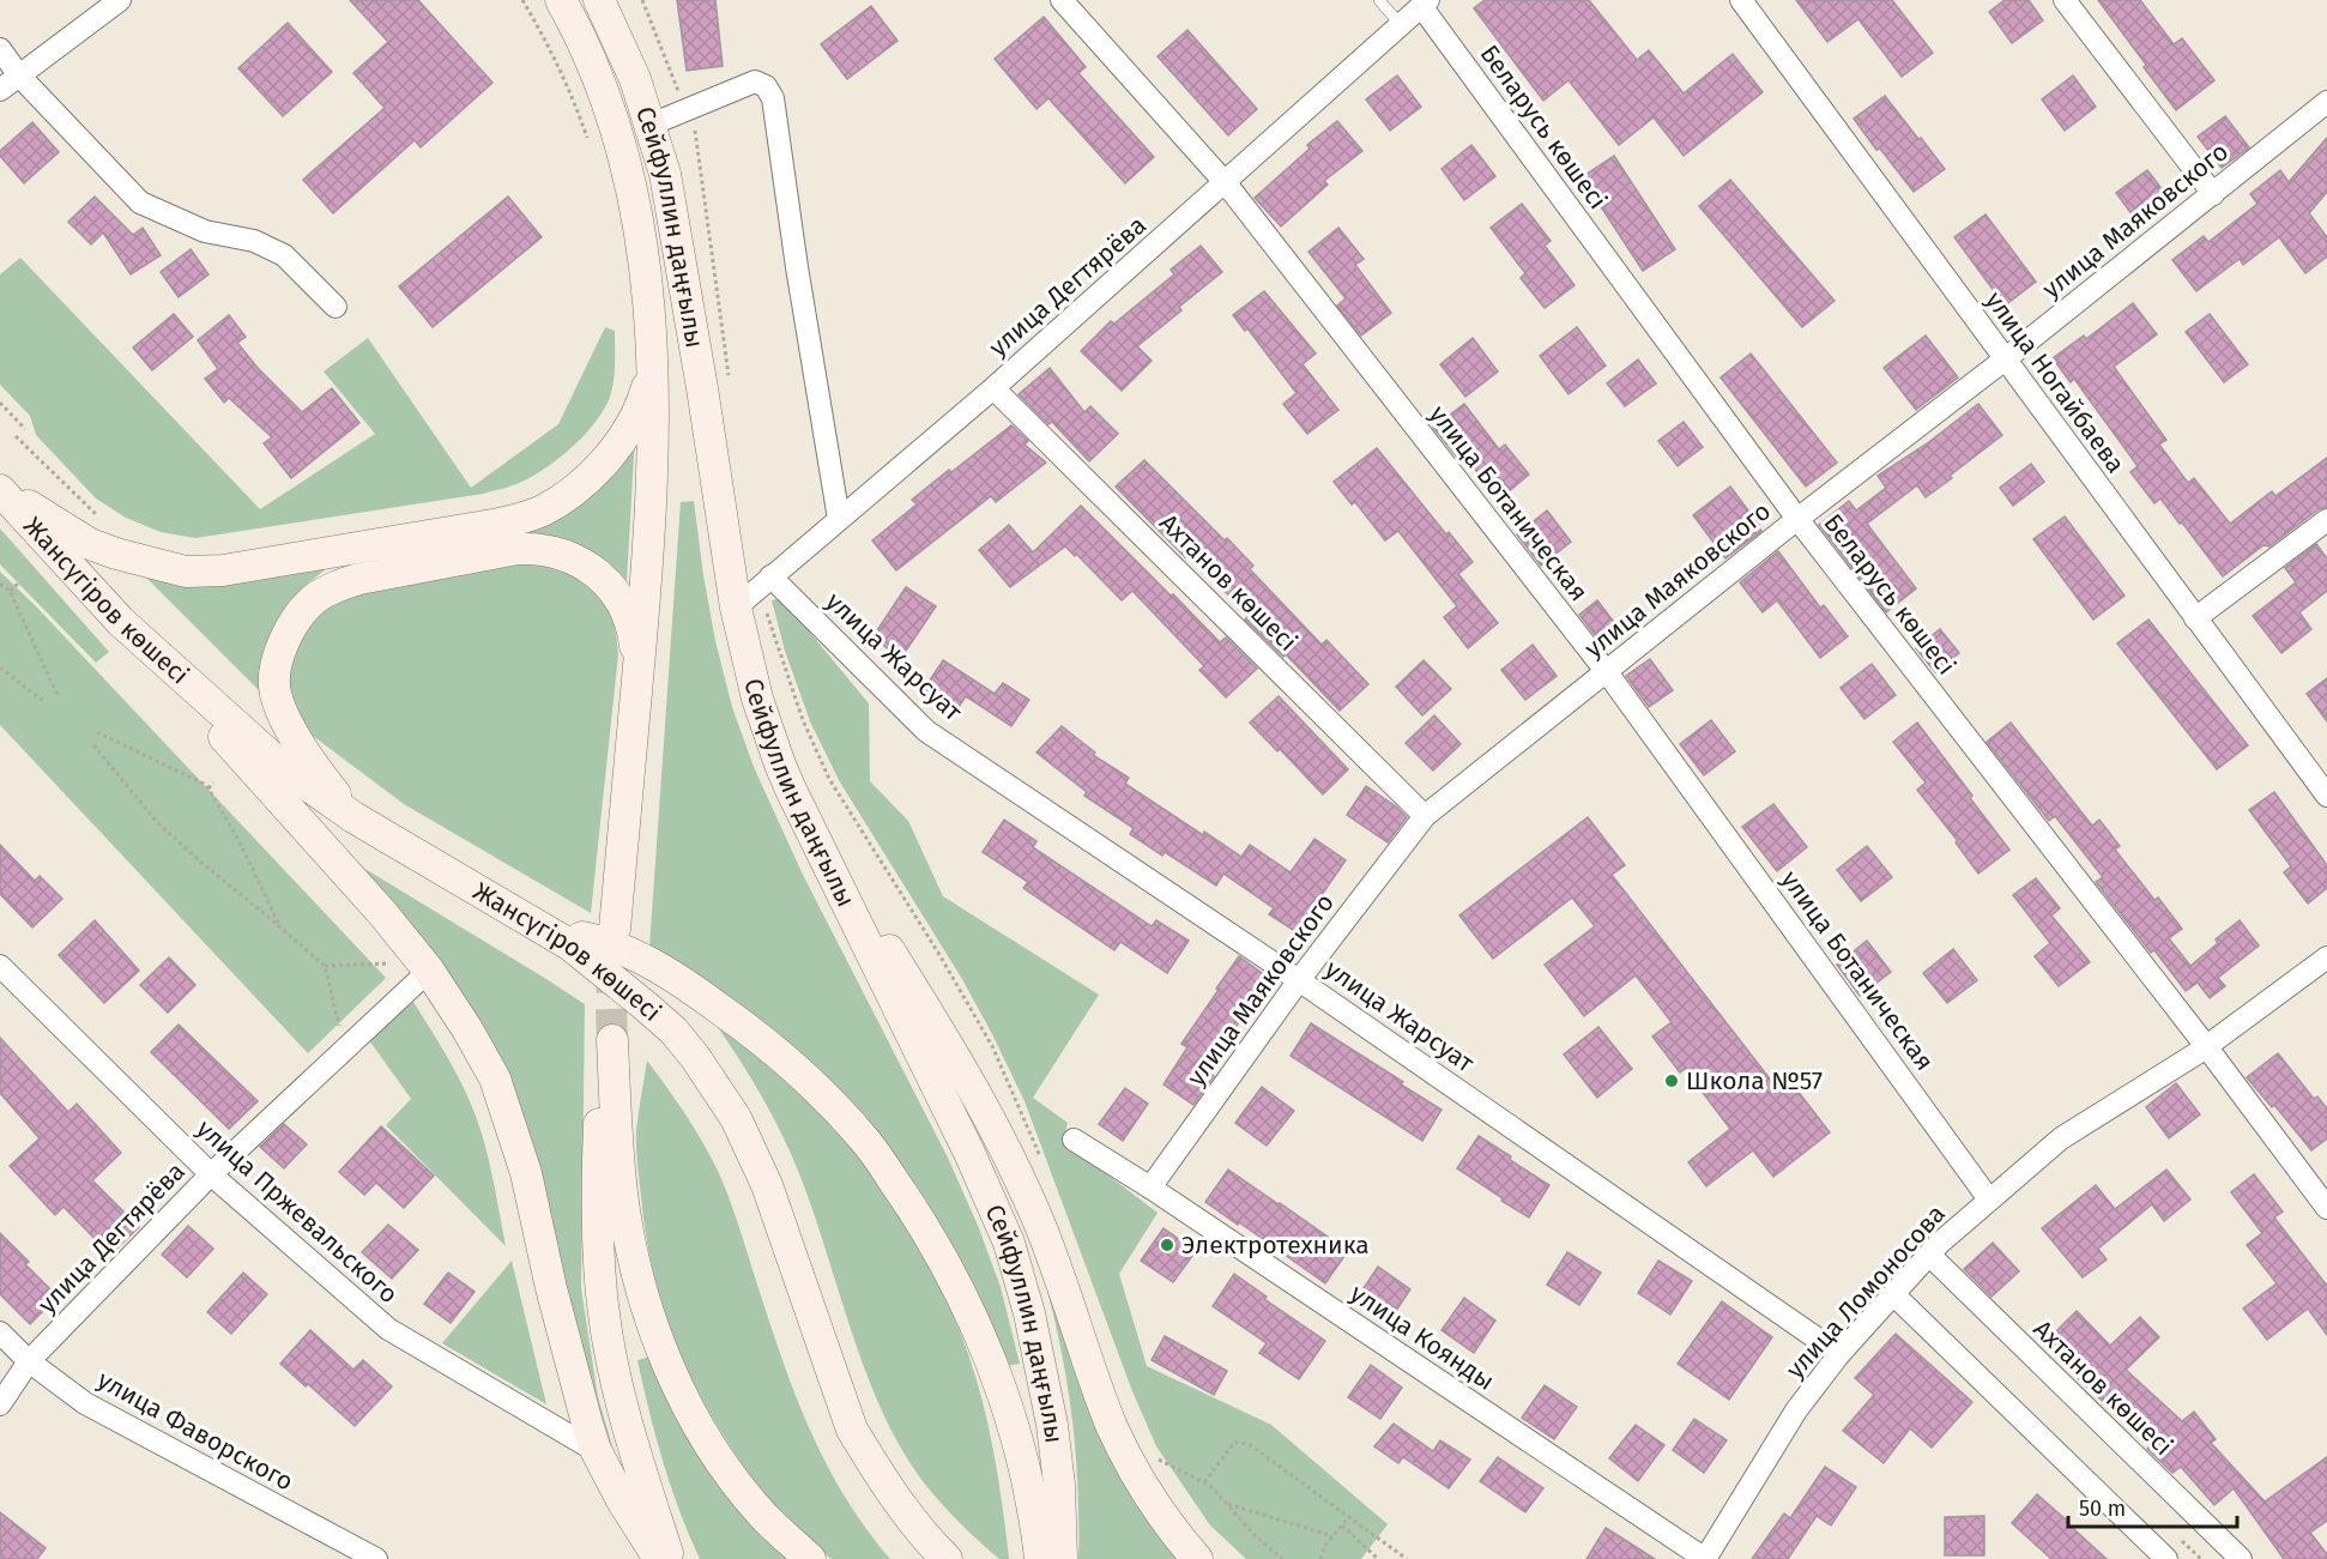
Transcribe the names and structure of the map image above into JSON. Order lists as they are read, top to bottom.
{
  "streets": {
    "main road": ["Сейфуллин даңғылы", "Жансүгіров көшесі"],
    "street": [
      "Беларусь көшесі",
      "улица Маяковского",
      "улица Дегтярёва",
      "улица Ногайбаева",
      "улица Ботаническая",
      "Ахтанов көшесі",
      "улица Жарсуат",
      "улица Пржевальского",
      "улица Ломоносова",
      "улица Коянды",
      "улица Фаворского"
    ]
  },
  "crossings": [
    ["Беларусь көшесі", "улица Маяковского"],
    ["Беларусь көшесі", "улица Дегтярёва"],
    ["Беларусь көшесі", "улица Ломоносова"],
    ["улица Маяковского", "улица Ногайбаева"],
    ["улица Маяковского", "улица Ботаническая"],
    ["улица Маяковского", "Ахтанов көшесі"],
    ["улица Маяковского", "улица Жарсуат"],
    ["улица Маяковского", "улица Коянды"],
    ["Сейфуллин даңғылы", "улица Дегтярёва"],
    ["улица Дегтярёва", "улица Ботаническая"],
    ["улица Дегтярёва", "Ахтанов көшесі"],
    ["улица Дегтярёва", "улица Жарсуат"],
    ["улица Дегтярёва", "улица Пржевальского"],
    ["улица Дегтярёва", "улица Фаворского"],
    ["улица Ботаническая", "улица Ломоносова"],
    ["Ахтанов көшесі", "улица Ломоносова"],
    ["улица Жарсуат", "улица Ломоносова"],
    ["улица Ломоносова", "улица Коянды"]
  ],
  "places": ["Школа №57", "Электротехника"],
  "scale_bar": "50 m"
}
